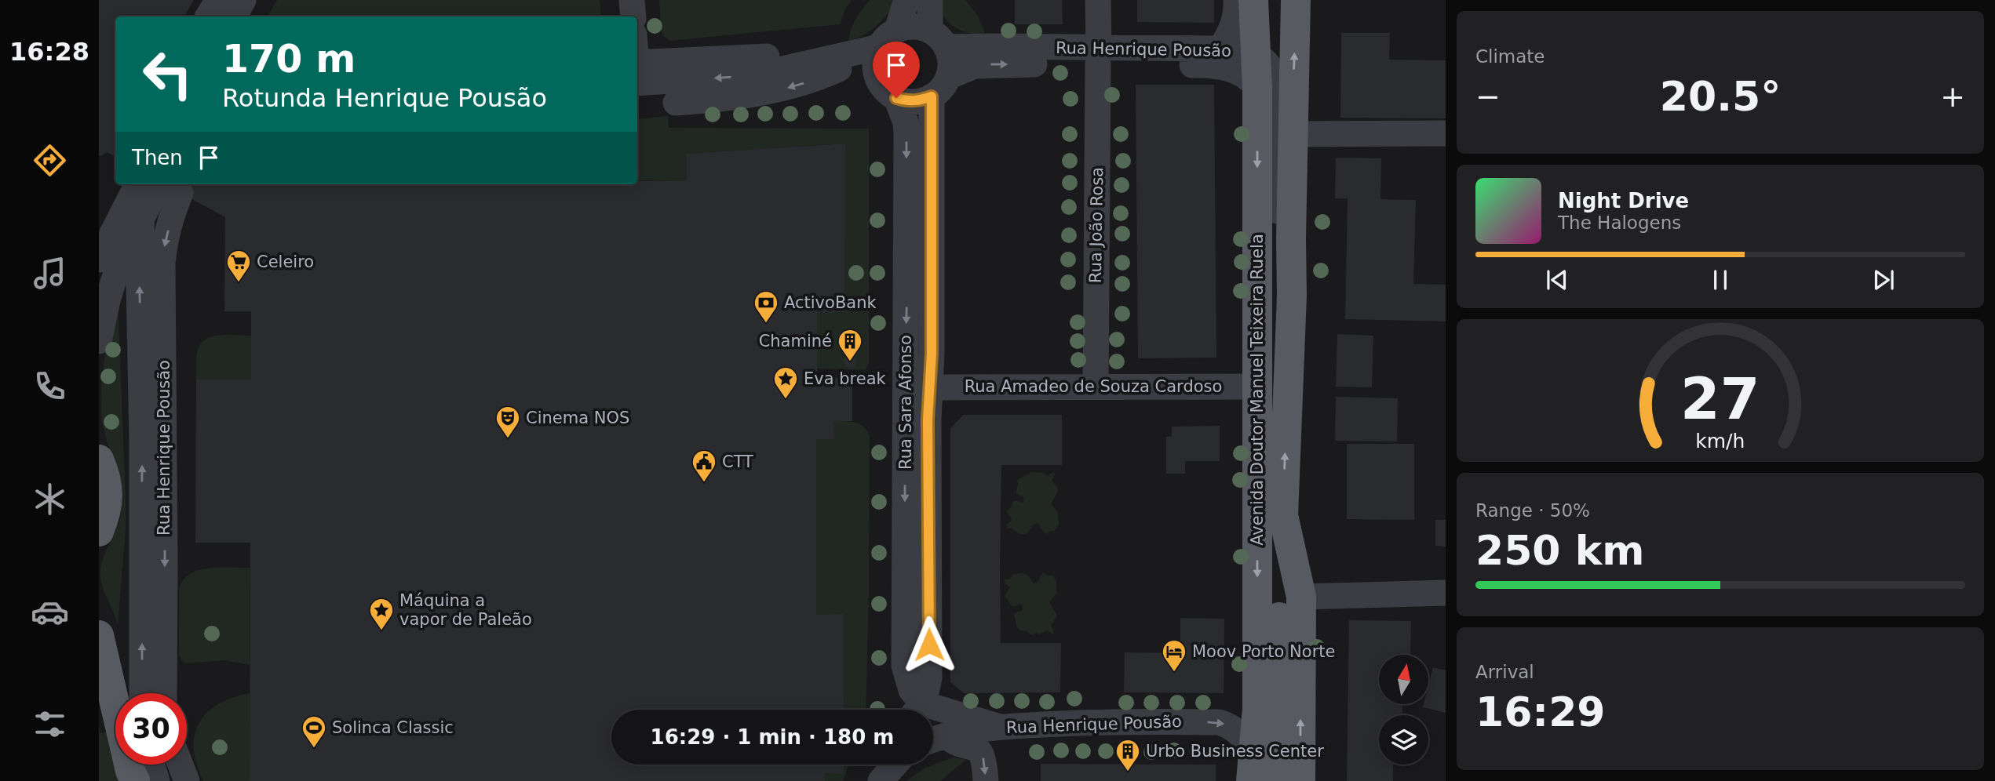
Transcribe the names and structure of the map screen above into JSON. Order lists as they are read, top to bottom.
{
  "streets": {
    "main road": ["Avenida Doutor Manuel Teixeira Ruela"],
    "street": [
      "Rua Henrique Pousão",
      "Rua João Rosa",
      "Rua Amadeo de Souza Cardoso",
      "Rua Sara Afonso"
    ]
  },
  "crossings": [
    ["Rua Henrique Pousão", "Rua João Rosa"],
    ["Rua Henrique Pousão", "Avenida Doutor Manuel Teixeira Ruela"],
    ["Rua Henrique Pousão", "Rua Sara Afonso"],
    ["Rua João Rosa", "Rua Amadeo de Souza Cardoso"],
    ["Rua Amadeo de Souza Cardoso", "Avenida Doutor Manuel Teixeira Ruela"],
    ["Rua Amadeo de Souza Cardoso", "Rua Sara Afonso"]
  ],
  "places": {
    "supermarket": ["Celeiro"],
    "bank": ["ActivoBank"],
    "building": ["Chaminé", "Urbo Business Center"],
    "place": ["Eva break", "Máquina a vapor de Paleão"],
    "theatre": ["Cinema NOS"],
    "public building": ["CTT"],
    "hotel": ["Moov Porto Norte"],
    "sports": ["Solinca Classic"]
  },
  "north": "top",
  "page": {
    "tabs": "16:28",
    "tile": [
      "Climate",
      ["Range · 50%", "250 km"],
      ["Arrival", "16:29"]
    ],
    "turn": ["170 m", "Rotunda Henrique Pousão"],
    "heat": ["−", "20.5°", "+"],
    "then": "Then",
    "song": ["Night Drive", "The Halogens"],
    "limit": "30",
    "trip": "16:29 · 1 min · 180 m",
    "gauge": ["27", "km/h"]
  }
}
